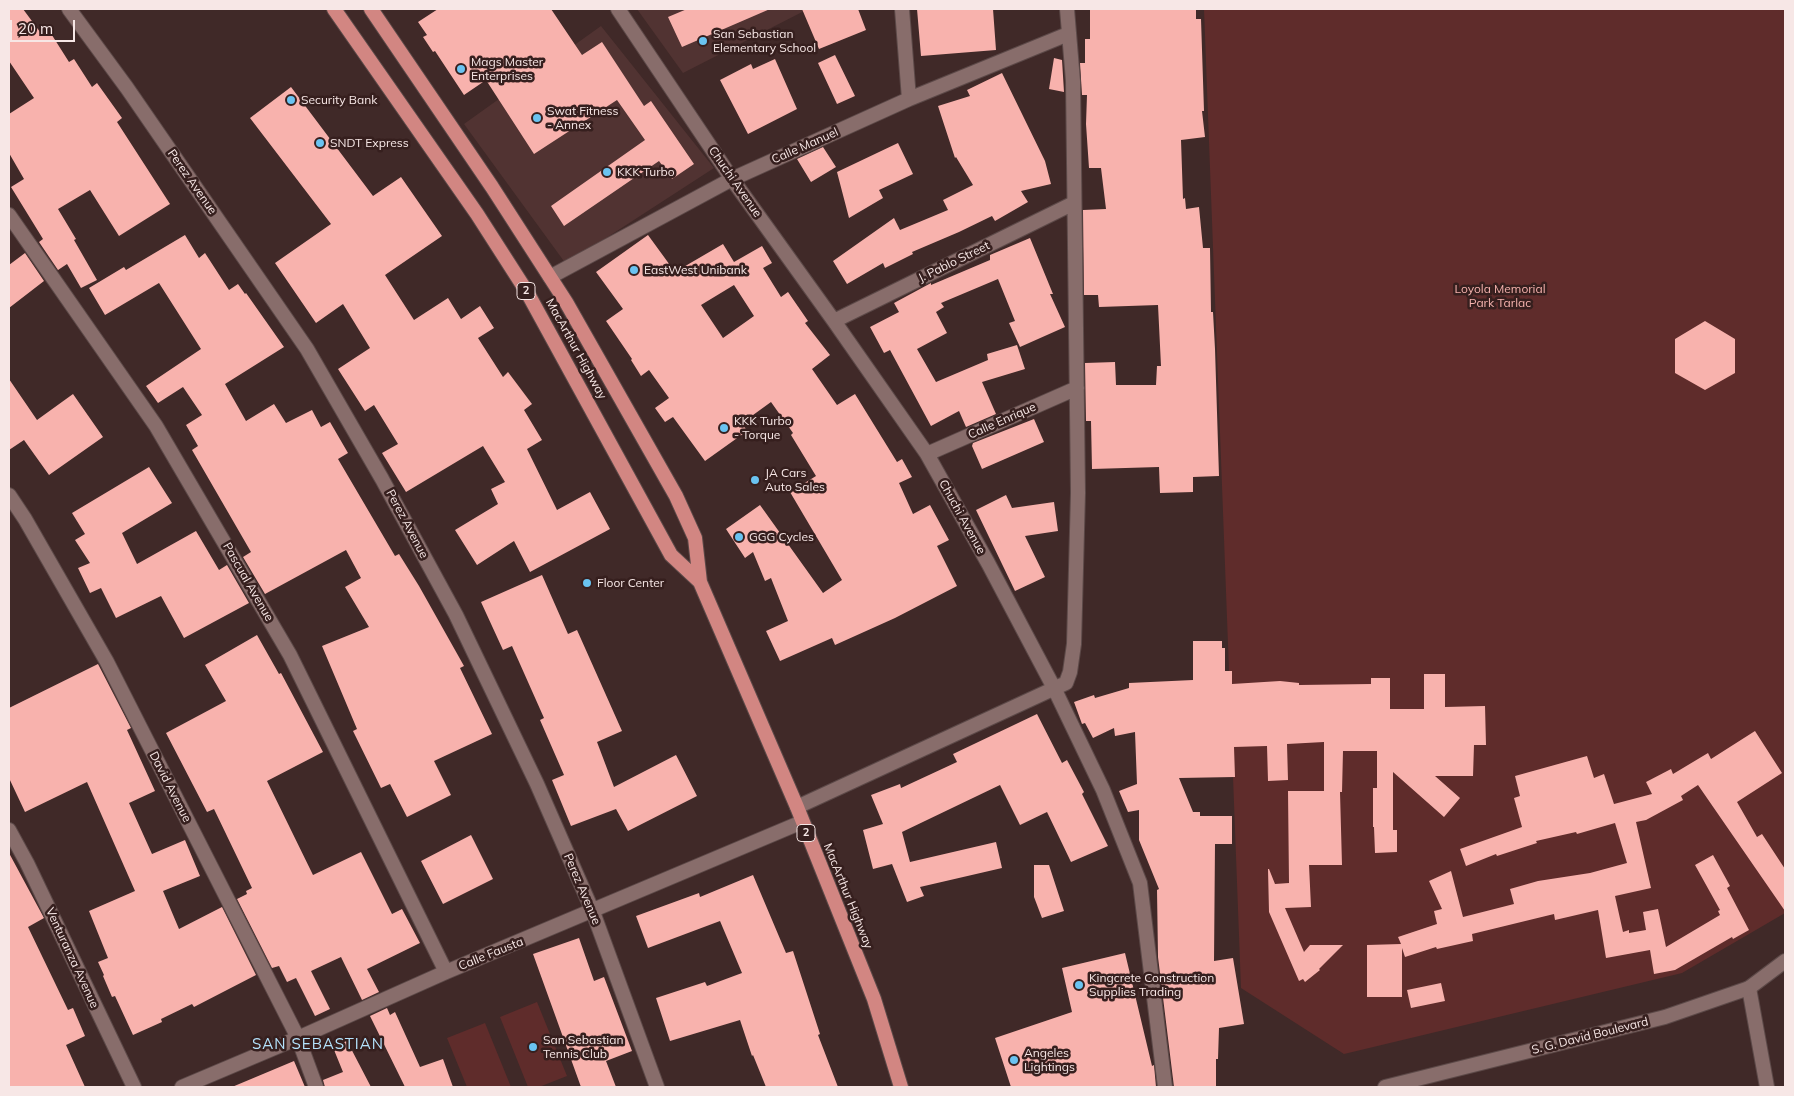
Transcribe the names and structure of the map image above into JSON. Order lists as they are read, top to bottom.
{
  "streets": {
    "highway": ["2", "MacArthur Highway"],
    "street": [
      "Calle Manuel",
      "Perez Avenue",
      "Chuchi Avenue",
      "J. Pablo Street",
      "Calle Enrique",
      "Pascual Avenue",
      "David Avenue",
      "Calle Fausta",
      "Venturanza Avenue",
      "S. G. David Boulevard"
    ]
  },
  "crossings": [
    ["Calle Manuel", "Chuchi Avenue"],
    ["Calle Manuel", "MacArthur Highway"],
    ["Perez Avenue", "Calle Fausta"],
    ["Chuchi Avenue", "J. Pablo Street"],
    ["Chuchi Avenue", "Calle Enrique"],
    ["MacArthur Highway", "Calle Fausta"],
    ["Pascual Avenue", "Calle Fausta"],
    ["David Avenue", "Calle Fausta"]
  ],
  "districts": ["SAN SEBASTIAN"],
  "parks": ["Loyola Memorial Park Tarlac"],
  "places": [
    "San Sebastian Elementary School",
    "Mags Master Enterprises",
    "Security Bank",
    "Swat Fitness - Annex",
    "SNDT Express",
    "KKK Turbo",
    "EastWest Unibank",
    "KKK Turbo - Torque",
    "JA Cars Auto Sales",
    "GGG Cycles",
    "Floor Center",
    "Kingcrete Construction Supplies Trading",
    "San Sebastian Tennis Club",
    "Angeles Lightings"
  ],
  "scale_bar": "20 m"
}
